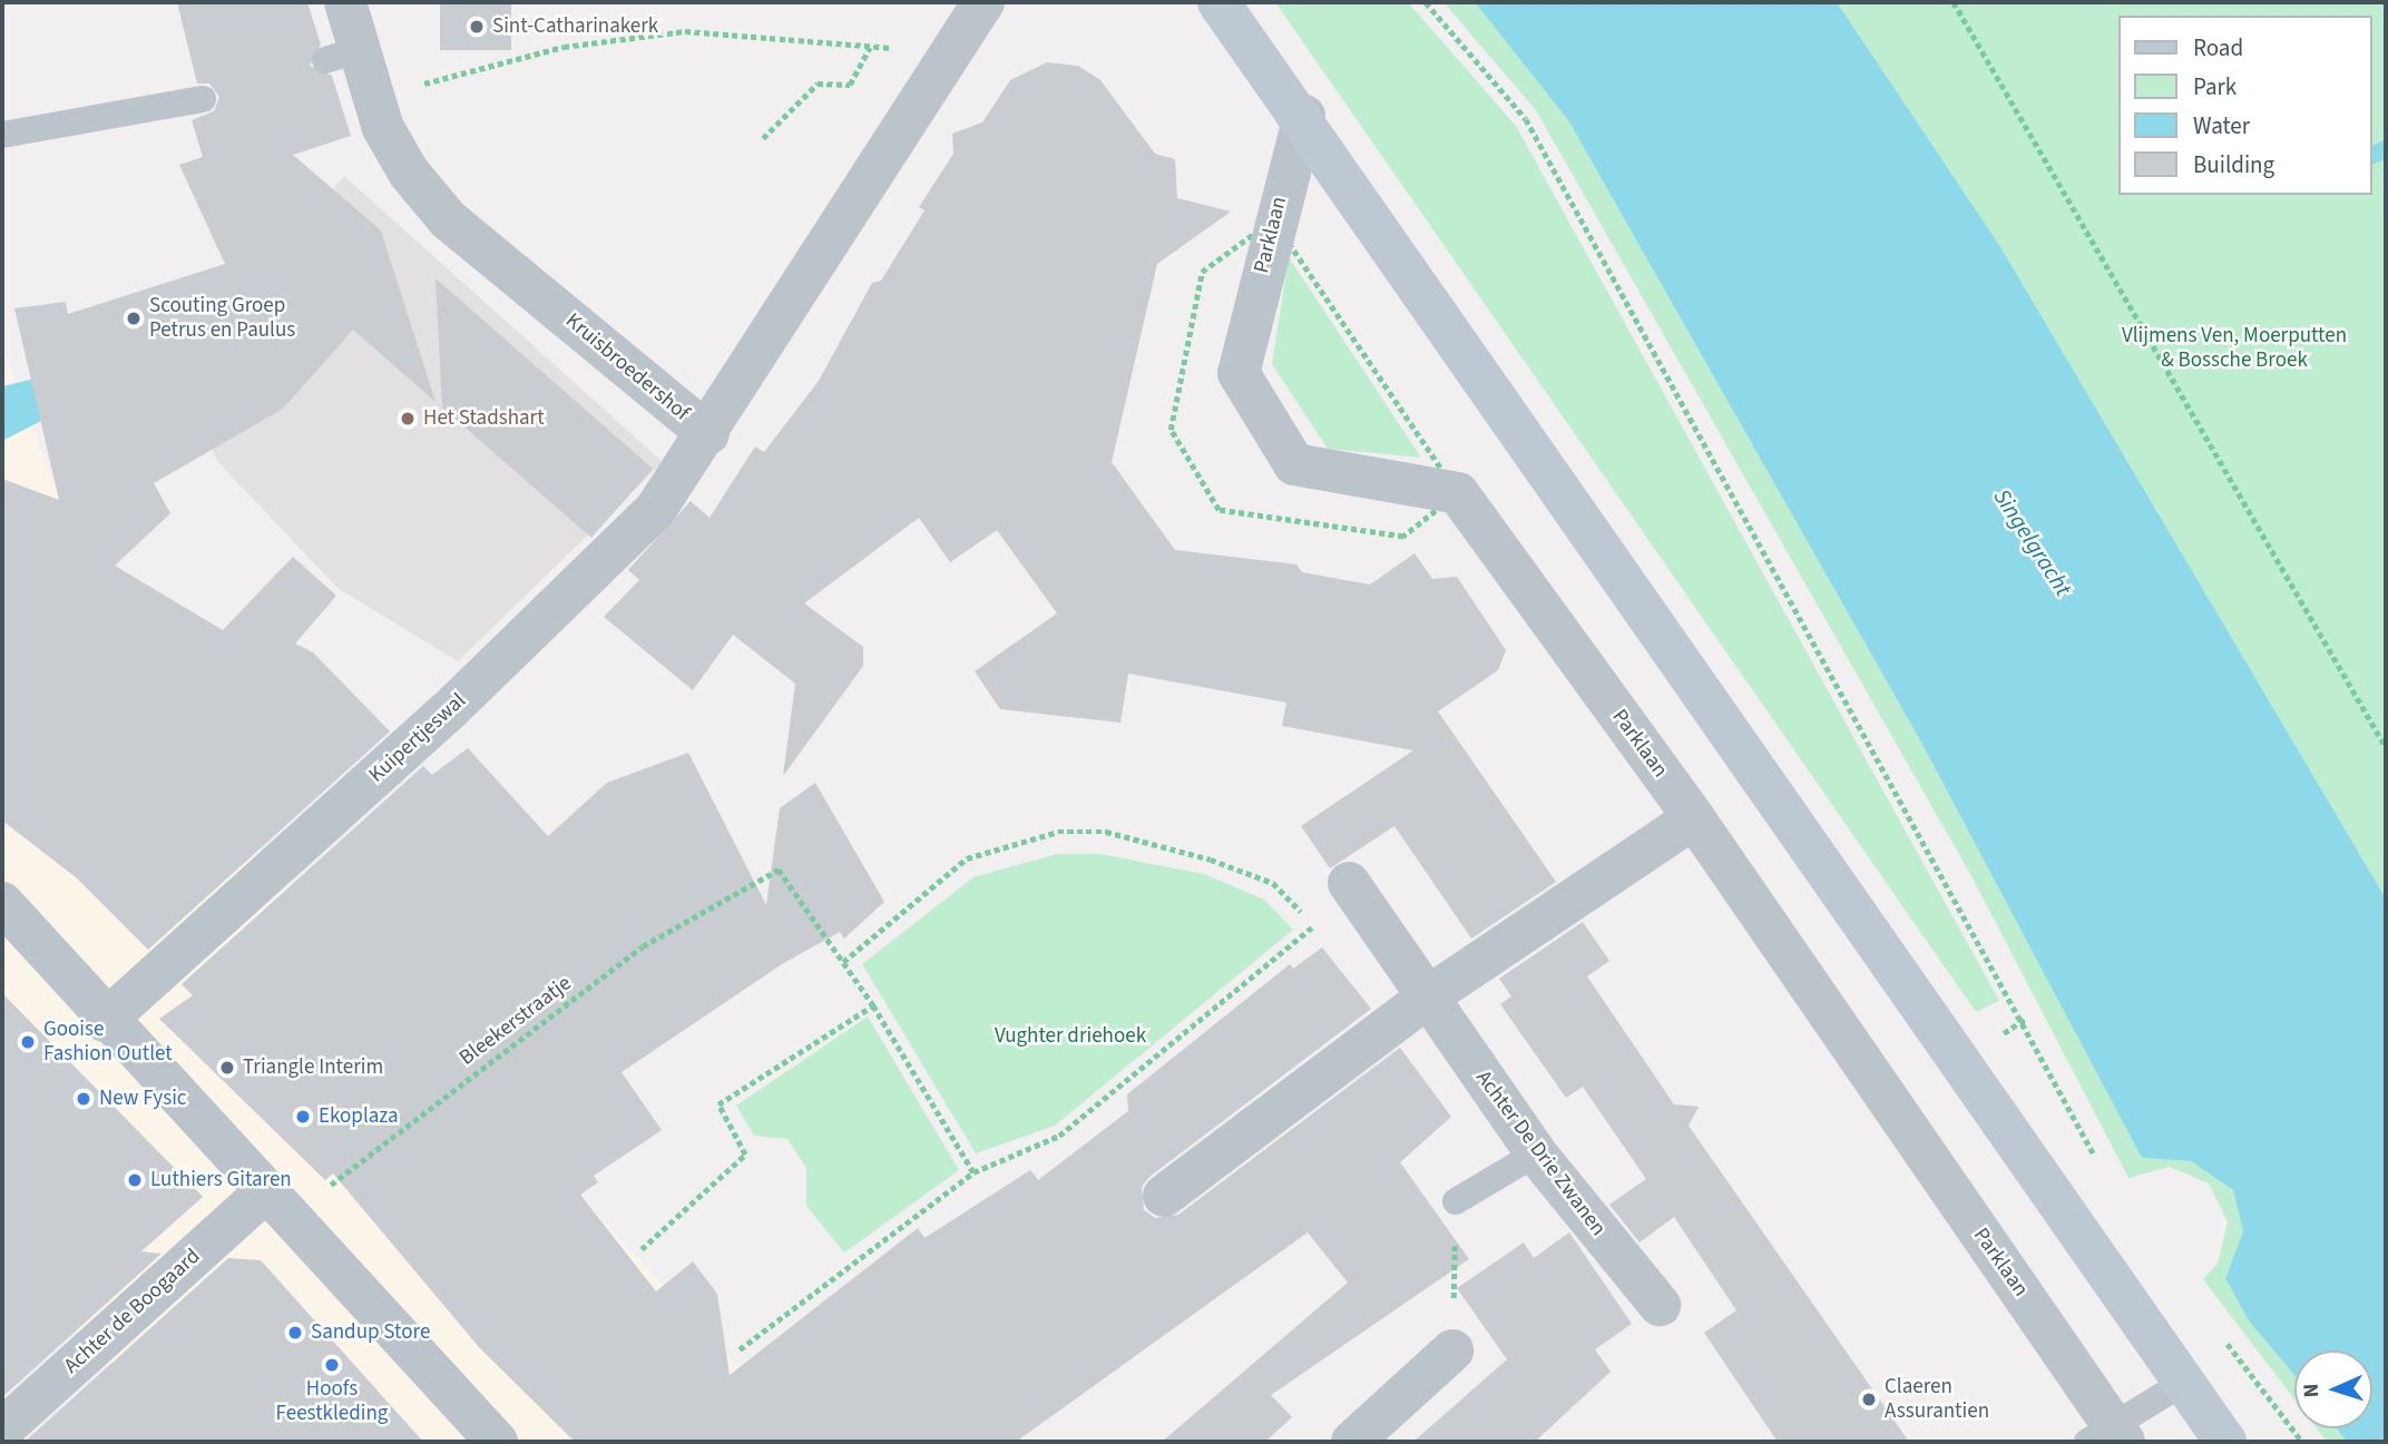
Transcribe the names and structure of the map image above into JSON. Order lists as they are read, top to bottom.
{
  "streets": {
    "street": [
      "Parklaan",
      "Kruisbroedershof",
      "Kuipertjeswal",
      "Achter De Drie Zwanen",
      "Achter de Boogaard"
    ],
    "path": ["Bleekerstraatje"]
  },
  "crossings": [
    ["Kruisbroedershof", "Kuipertjeswal"],
    ["Bleekerstraatje", "Achter de Boogaard"]
  ],
  "water": ["Singelgracht"],
  "parks": ["Vlijmens Ven, Moerputten & Bossche Broek", "Vughter driehoek"],
  "places": [
    "Sint-Catharinakerk",
    "Scouting Groep Petrus en Paulus",
    "Het Stadshart",
    "Gooise Fashion Outlet",
    "Triangle Interim",
    "New Fysic",
    "Ekoplaza",
    "Luthiers Gitaren",
    "Sandup Store",
    "Hoofs Feestkleding",
    "Claeren Assurantien"
  ],
  "legend": [
    "Road",
    "Park",
    "Water",
    "Building"
  ],
  "north": "left"
}
